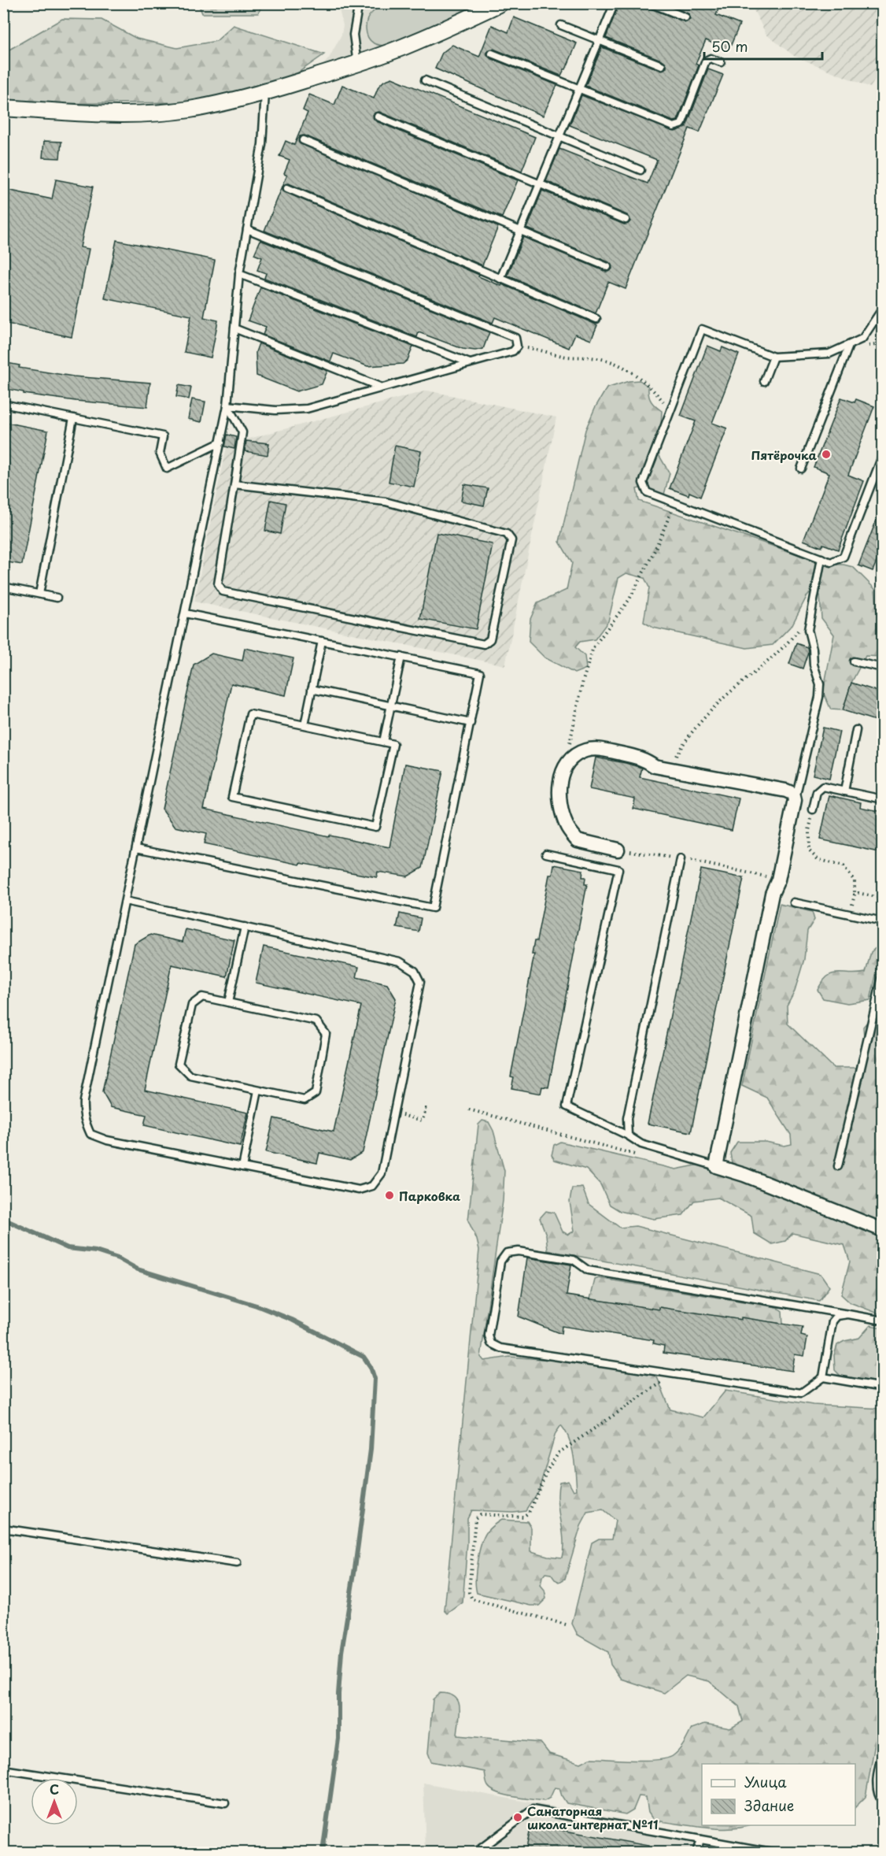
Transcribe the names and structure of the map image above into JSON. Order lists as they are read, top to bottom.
{
  "places": ["Пятёрочка", "Парковка", "Санаторная школа-интернат №11"],
  "legend": ["Улица", "Здание"],
  "scale_bar": "50 m",
  "north": "top"
}
